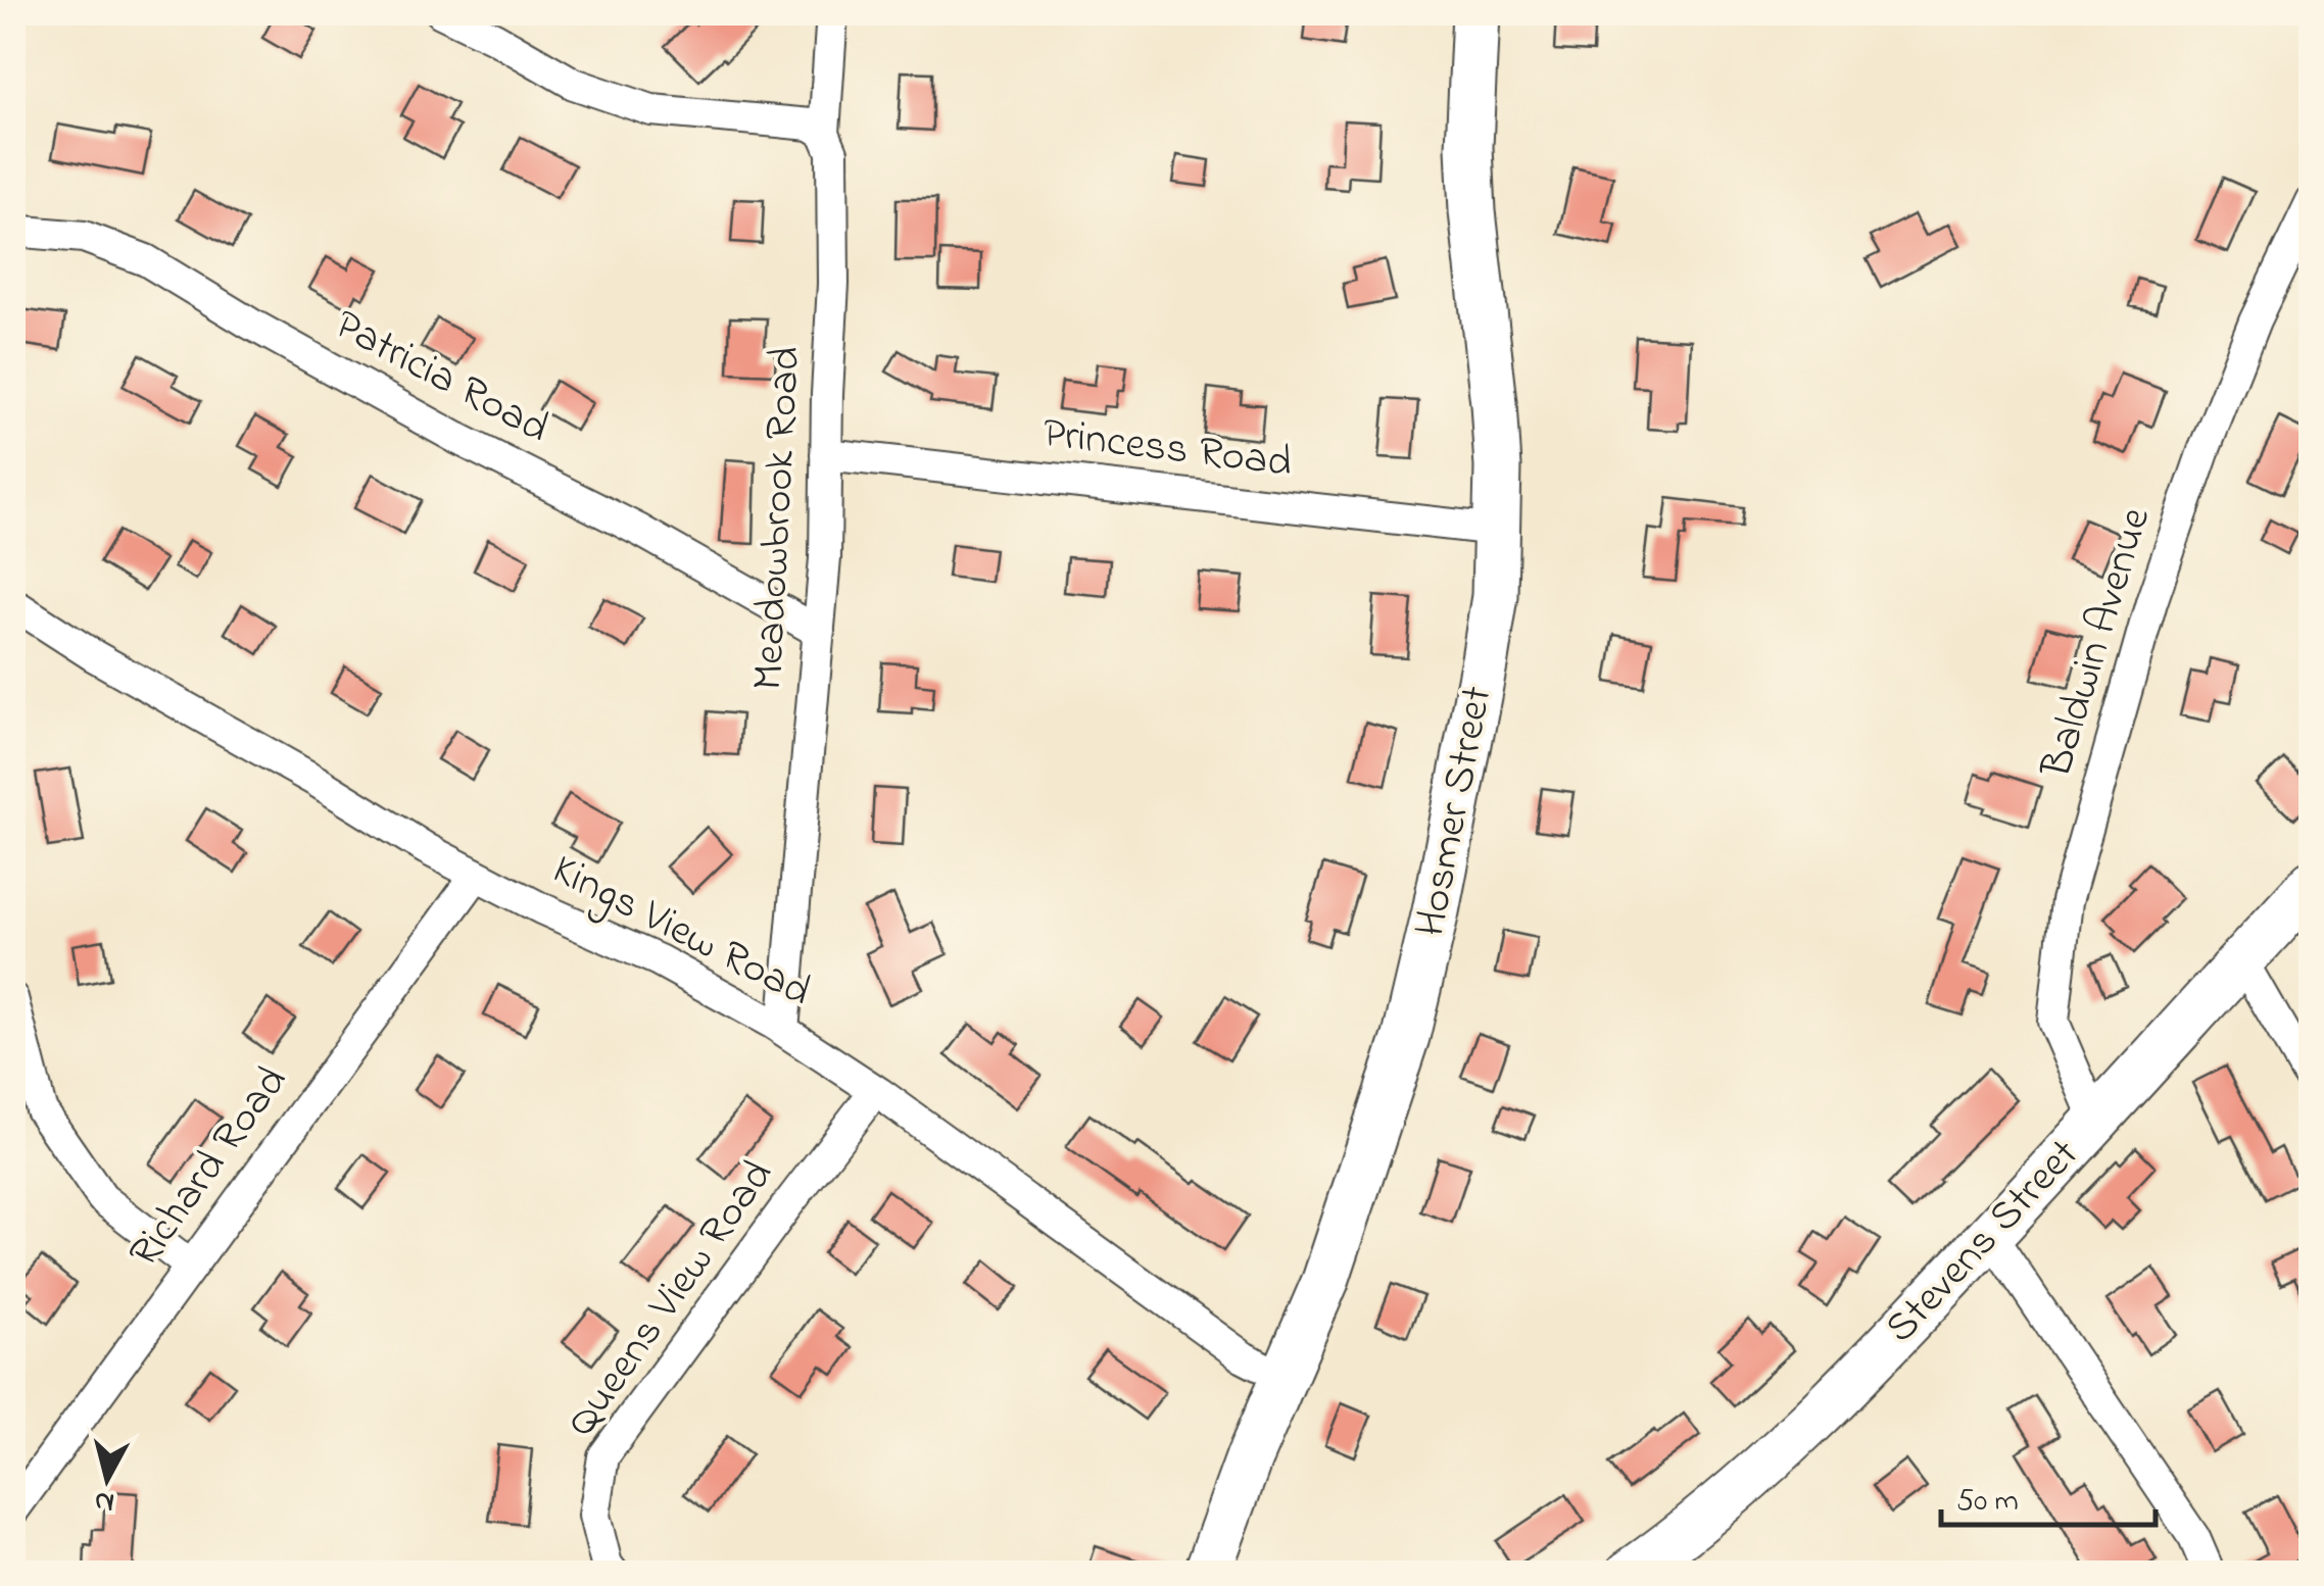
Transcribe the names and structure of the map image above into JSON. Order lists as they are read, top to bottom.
{
  "streets": {
    "street": [
      "Patricia Road",
      "Princess Road",
      "Meadowbrook Road",
      "Baldwin Avenue",
      "Hosmer Street",
      "Kings View Road",
      "Richard Road",
      "Stevens Street",
      "Queens View Road"
    ]
  },
  "crossings": [
    ["Patricia Road", "Meadowbrook Road"],
    ["Princess Road", "Meadowbrook Road"],
    ["Princess Road", "Hosmer Street"],
    ["Meadowbrook Road", "Kings View Road"],
    ["Baldwin Avenue", "Stevens Street"],
    ["Hosmer Street", "Kings View Road"],
    ["Kings View Road", "Richard Road"],
    ["Kings View Road", "Queens View Road"]
  ],
  "scale_bar": "50 m",
  "north": "bottom"
}
